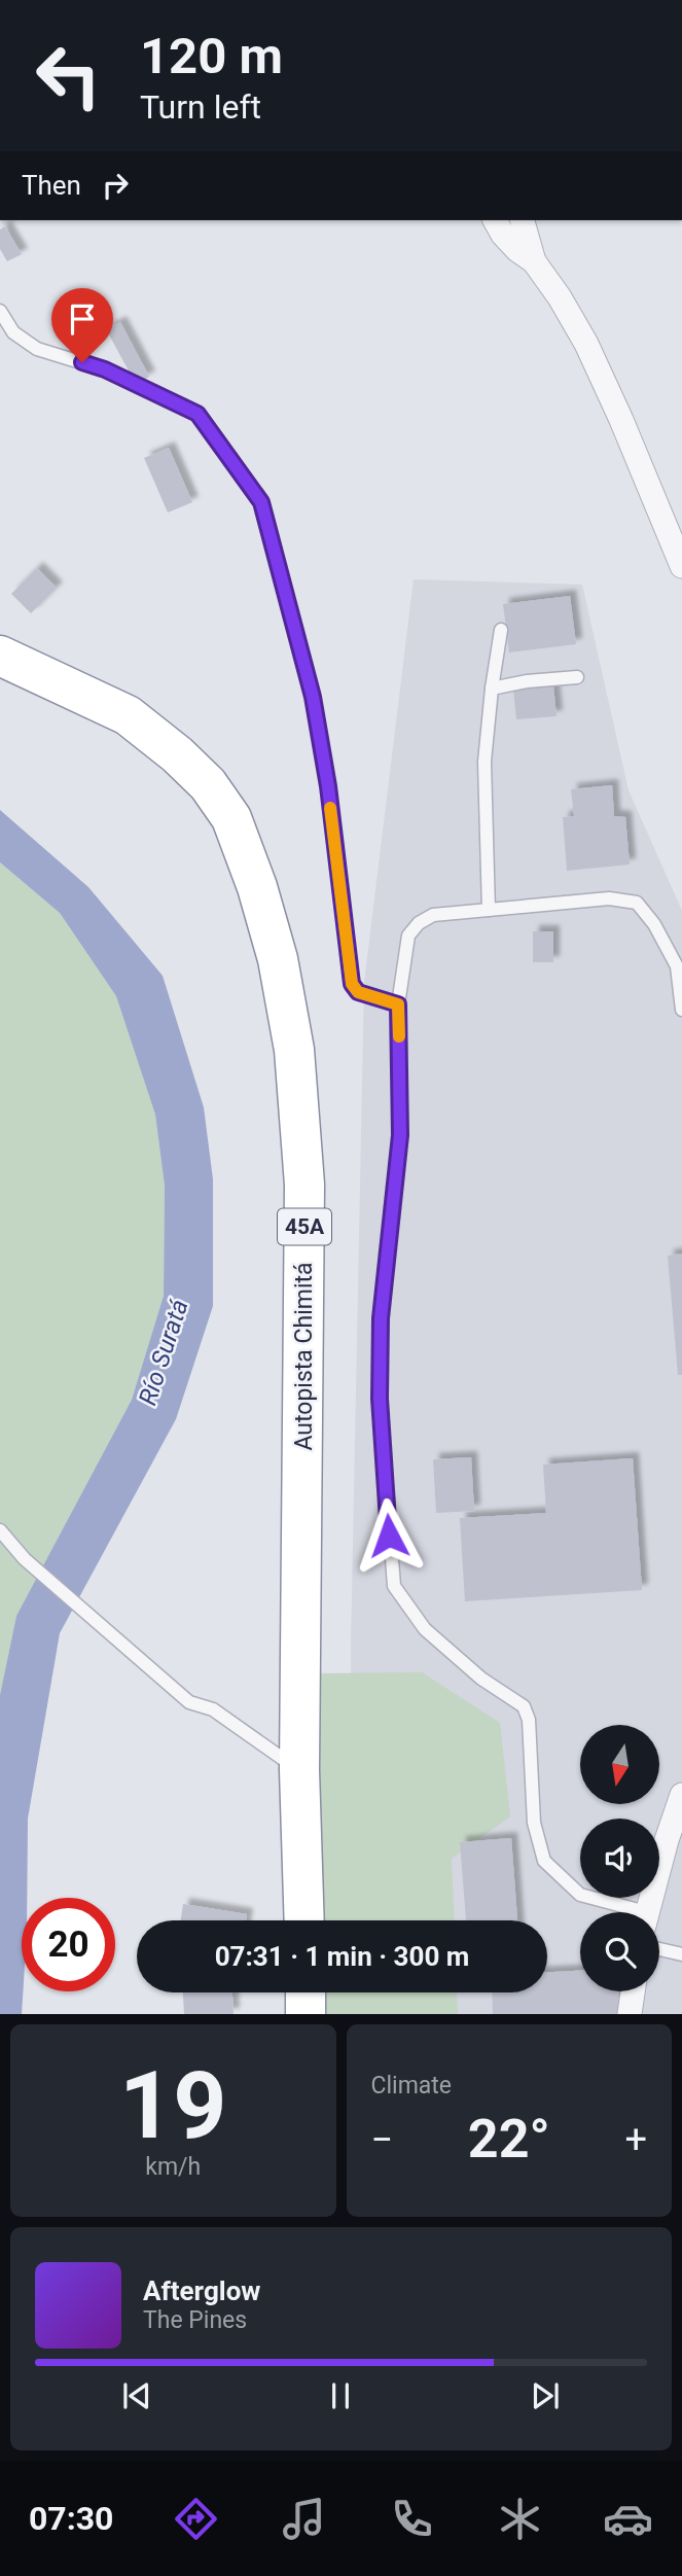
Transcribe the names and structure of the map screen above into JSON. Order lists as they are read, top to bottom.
{
  "streets": {
    "highway": ["45A", "Autopista Chimitá"]
  },
  "water": ["Río Suratá"],
  "north": "bottom",
  "page": {
    "turn": ["120 m", "Turn left"],
    "then": "Then",
    "limit": "20",
    "trip": "07:31 · 1 min · 300 m",
    "tile": [
      ["19", "km/h"],
      "Climate"
    ],
    "heat": ["−", "22°", "+"],
    "song": ["Afterglow", "The Pines"],
    "tabs": "07:30"
  }
}
